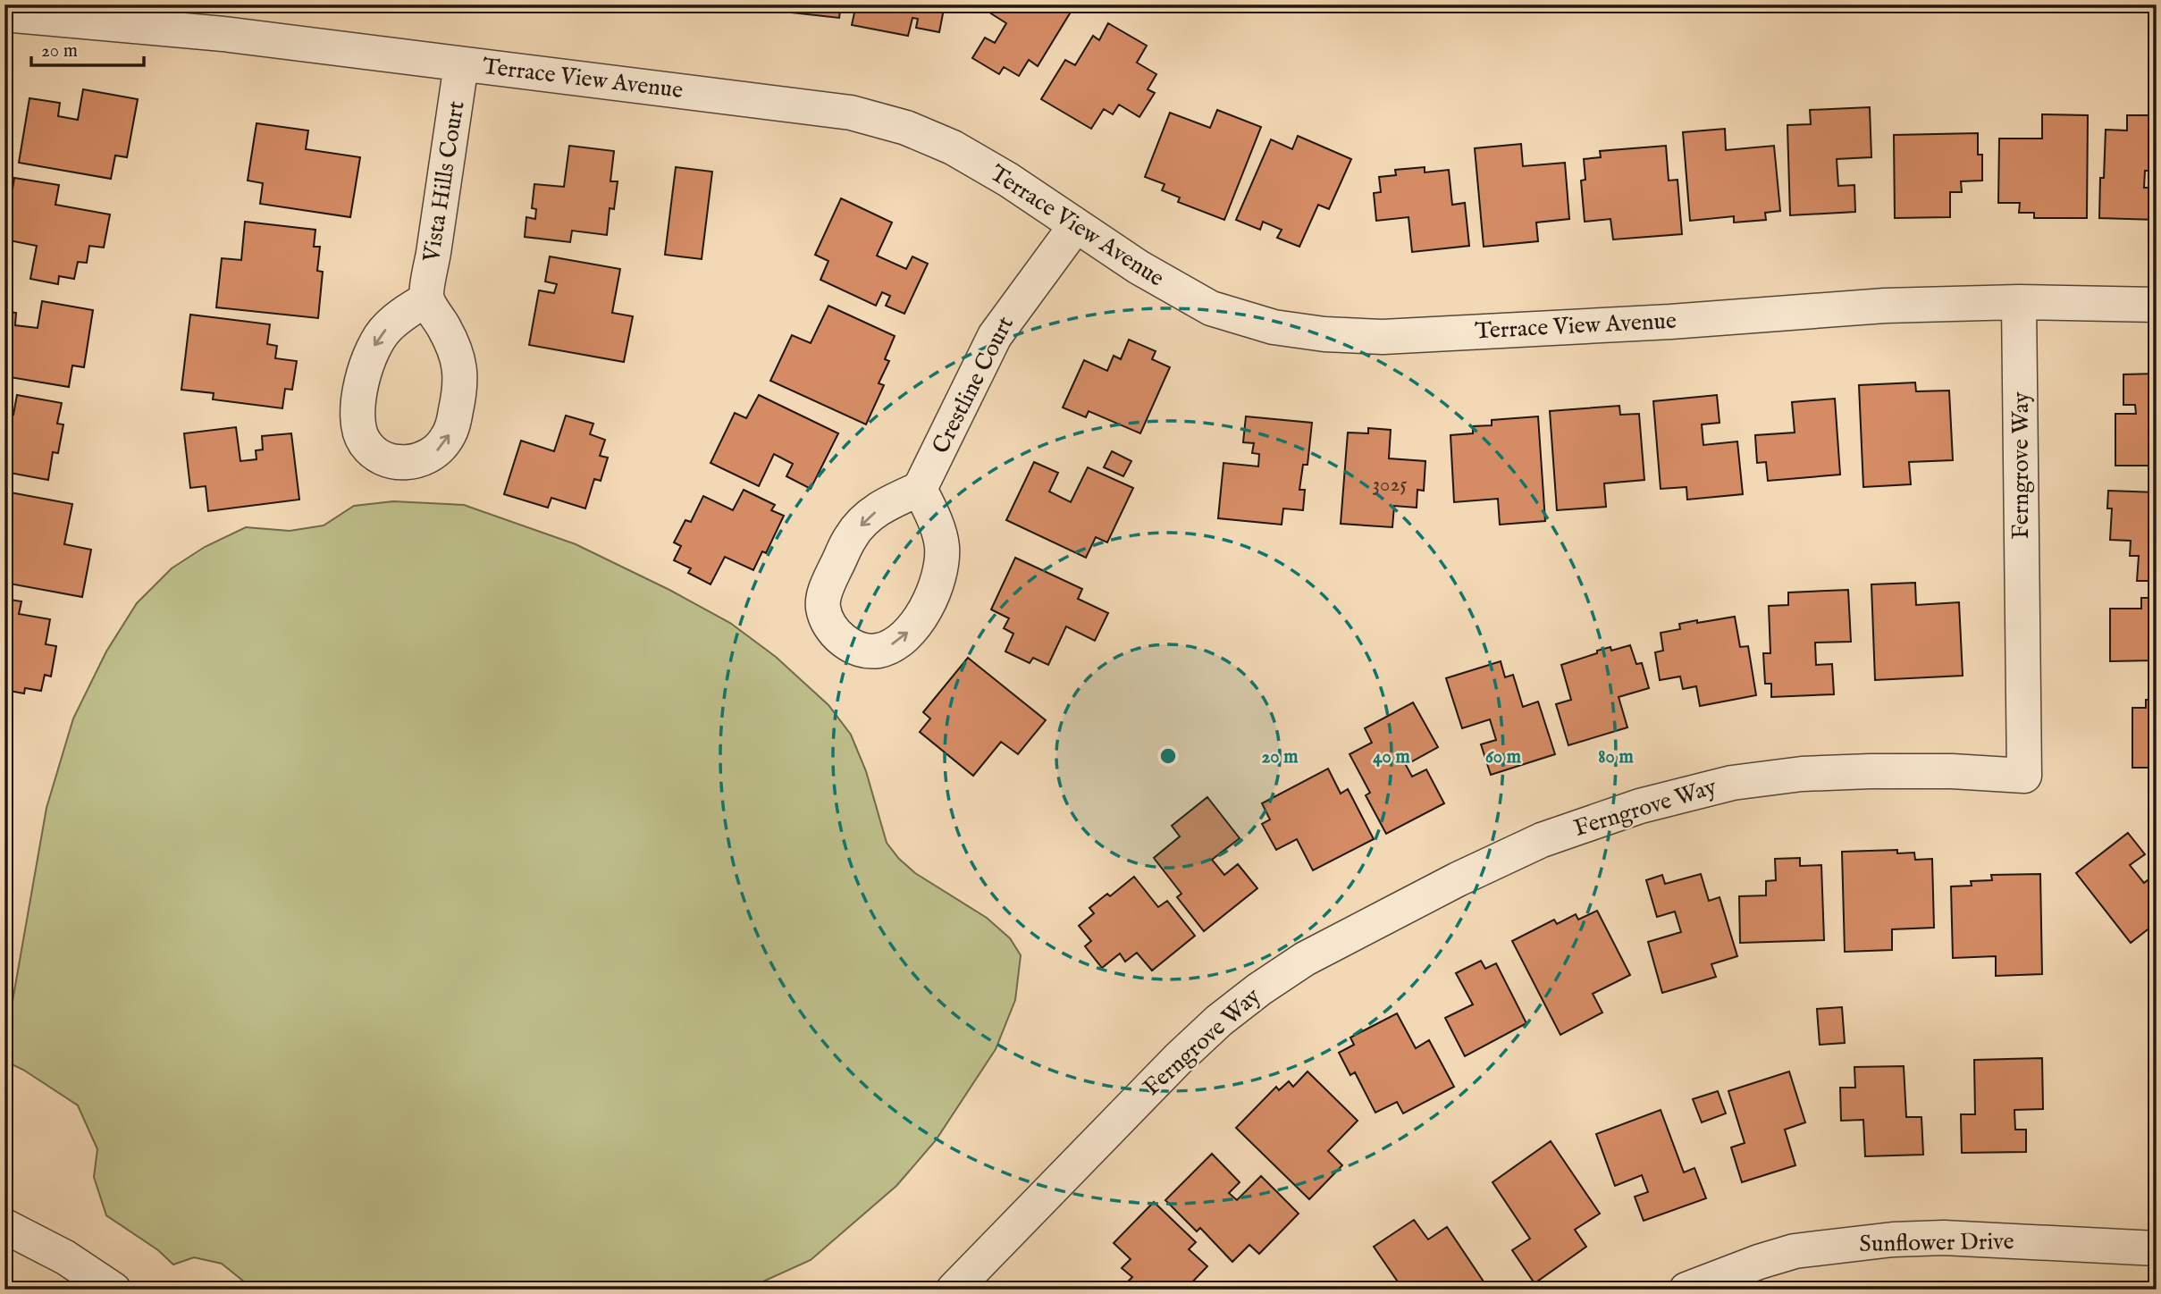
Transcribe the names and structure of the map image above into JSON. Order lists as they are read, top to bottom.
{
  "streets": {
    "street": [
      "Terrace View Avenue",
      "Vista Hills Court",
      "Crestline Court",
      "Ferngrove Way",
      "Sunflower Drive"
    ]
  },
  "crossings": [
    ["Terrace View Avenue", "Vista Hills Court"],
    ["Terrace View Avenue", "Crestline Court"],
    ["Terrace View Avenue", "Ferngrove Way"]
  ],
  "house_numbers": ["3025"],
  "scale_bar": "20 m",
  "rings": [
    "20 m",
    "40 m",
    "60 m",
    "80 m"
  ]
}
